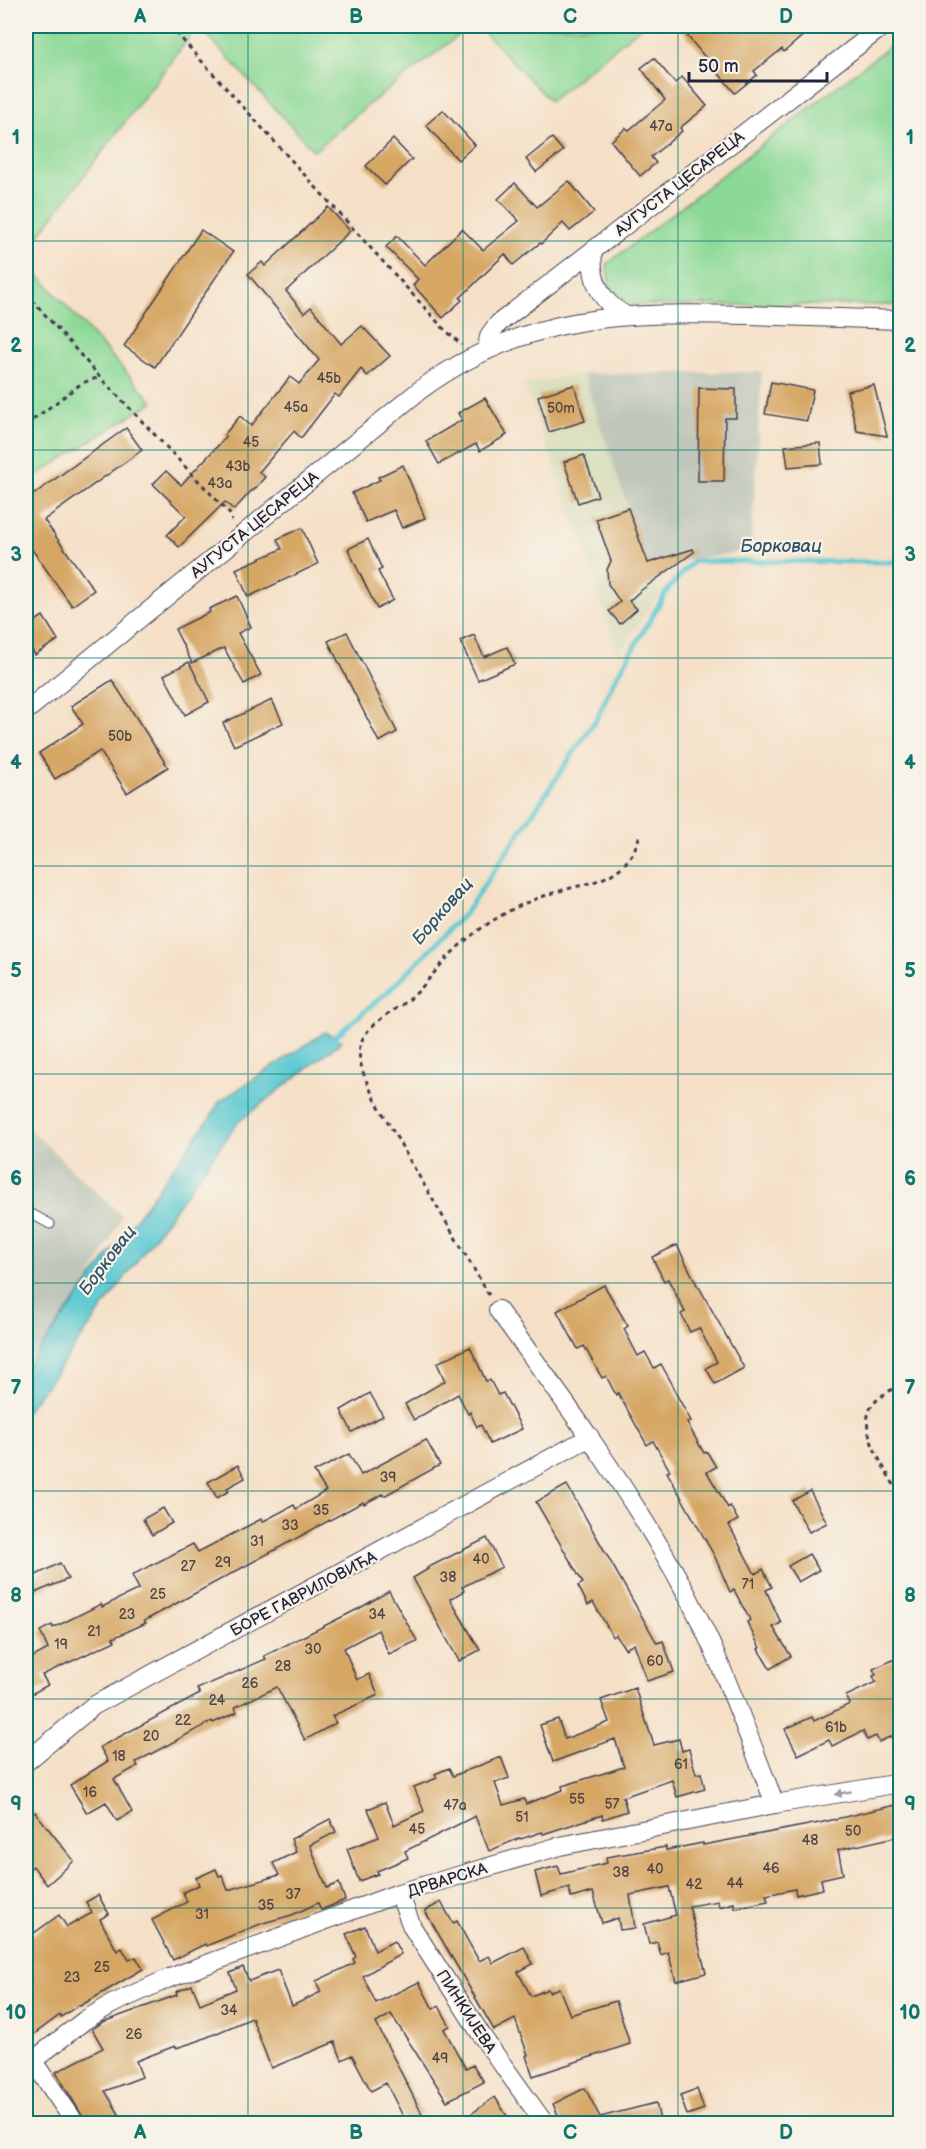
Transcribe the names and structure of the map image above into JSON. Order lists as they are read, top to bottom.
{
  "streets": {
    "street": [
      "АУГУСТА ЦЕСАРЕЦА",
      "БОРЕ ГАВРИЛОВИЋА",
      "ДРВАРСКА",
      "ПИНКИЈЕВА"
    ]
  },
  "crossings": [
    ["ДРВАРСКА", "ПИНКИЈЕВА"]
  ],
  "water": ["Борковац"],
  "house_numbers": [
    "47a",
    "45b",
    "45a",
    "50m",
    "45",
    "43b",
    "43a",
    "50b",
    "39",
    "35",
    "33",
    "31",
    "40",
    "29",
    "27",
    "38",
    "71",
    "25",
    "23",
    "34",
    "21",
    "19",
    "30",
    "60",
    "28",
    "26",
    "24",
    "22",
    "61b",
    "20",
    "18",
    "61",
    "16",
    "55",
    "57",
    "47a",
    "51",
    "45",
    "50",
    "48",
    "46",
    "40",
    "38",
    "44",
    "42",
    "37",
    "35",
    "31",
    "25",
    "23",
    "34",
    "26",
    "49"
  ],
  "scale_bar": "50 m",
  "grid": {
    "columns": [
      "A",
      "B",
      "C",
      "D"
    ],
    "rows": [
      "1",
      "2",
      "3",
      "4",
      "5",
      "6",
      "7",
      "8",
      "9",
      "10"
    ]
  }
}
